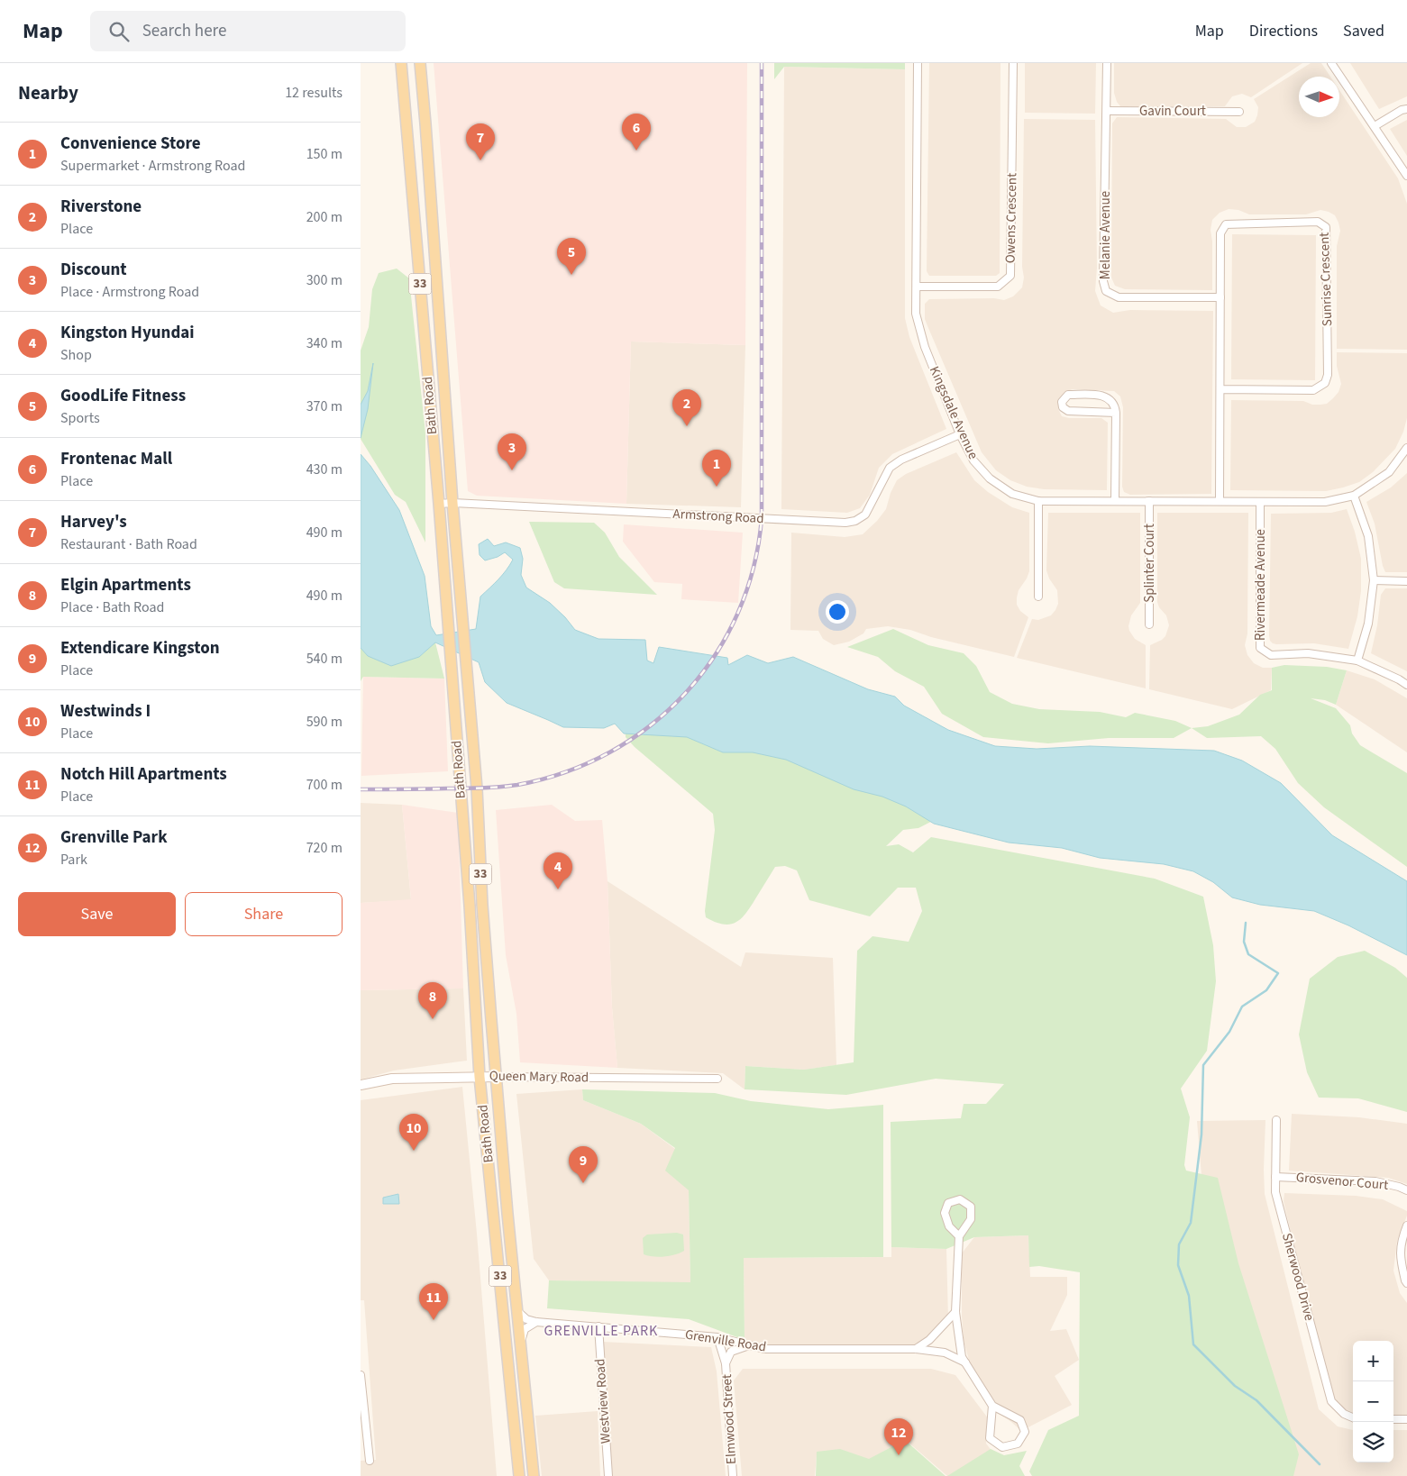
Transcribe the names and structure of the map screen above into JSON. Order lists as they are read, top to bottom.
{
  "streets": {
    "main road": ["33", "Bath Road"],
    "street": [
      "Gavin Court",
      "Owens Crescent",
      "Melanie Avenue",
      "Sunrise Crescent",
      "Kingsdale Avenue",
      "Armstrong Road",
      "Splinter Court",
      "Rivermeade Avenue",
      "Queen Mary Road",
      "Grosvenor Court",
      "Sherwood Drive",
      "Grenville Road",
      "Westview Road",
      "Elmwood Street"
    ]
  },
  "crossings": [
    ["Gavin Court", "Melanie Avenue"],
    ["Owens Crescent", "Kingsdale Avenue"],
    ["Melanie Avenue", "Sunrise Crescent"],
    ["Sunrise Crescent", "Kingsdale Avenue"],
    ["Bath Road", "Armstrong Road"],
    ["Bath Road", "Queen Mary Road"],
    ["Bath Road", "Grenville Road"],
    ["Kingsdale Avenue", "Armstrong Road"],
    ["Kingsdale Avenue", "Splinter Court"],
    ["Kingsdale Avenue", "Rivermeade Avenue"],
    ["Grosvenor Court", "Sherwood Drive"],
    ["Grenville Road", "Westview Road"],
    ["Grenville Road", "Elmwood Street"]
  ],
  "districts": ["GRENVILLE PARK"],
  "north": "right",
  "page": {
    "header": "Map",
    "search": "Search here",
    "nav": ["Map", "Directions", "Saved"],
    "heading": ["Nearby", "12 results"],
    "pins": [
      "6",
      "7",
      "5",
      "2",
      "3",
      "1",
      "4",
      "8",
      "10",
      "9",
      "11",
      "12"
    ],
    "list": [
      {
        "mark": "1",
        "name": "Convenience Store",
        "note": "Supermarket · Armstrong Road",
        "value": "150 m"
      },
      {
        "mark": "2",
        "name": "Riverstone",
        "note": "Place",
        "value": "200 m"
      },
      {
        "mark": "3",
        "name": "Discount",
        "note": "Place · Armstrong Road",
        "value": "300 m"
      },
      {
        "mark": "4",
        "name": "Kingston Hyundai",
        "note": "Shop",
        "value": "340 m"
      },
      {
        "mark": "5",
        "name": "GoodLife Fitness",
        "note": "Sports",
        "value": "370 m"
      },
      {
        "mark": "6",
        "name": "Frontenac Mall",
        "note": "Place",
        "value": "430 m"
      },
      {
        "mark": "7",
        "name": "Harvey's",
        "note": "Restaurant · Bath Road",
        "value": "490 m"
      },
      {
        "mark": "8",
        "name": "Elgin Apartments",
        "note": "Place · Bath Road",
        "value": "490 m"
      },
      {
        "mark": "9",
        "name": "Extendicare Kingston",
        "note": "Place",
        "value": "540 m"
      },
      {
        "mark": "10",
        "name": "Westwinds I",
        "note": "Place",
        "value": "590 m"
      },
      {
        "mark": "11",
        "name": "Notch Hill Apartments",
        "note": "Place",
        "value": "700 m"
      },
      {
        "mark": "12",
        "name": "Grenville Park",
        "note": "Park",
        "value": "720 m"
      }
    ],
    "buttons": ["Save", "Share"],
    "map_buttons": ["+", "−"]
  }
}
